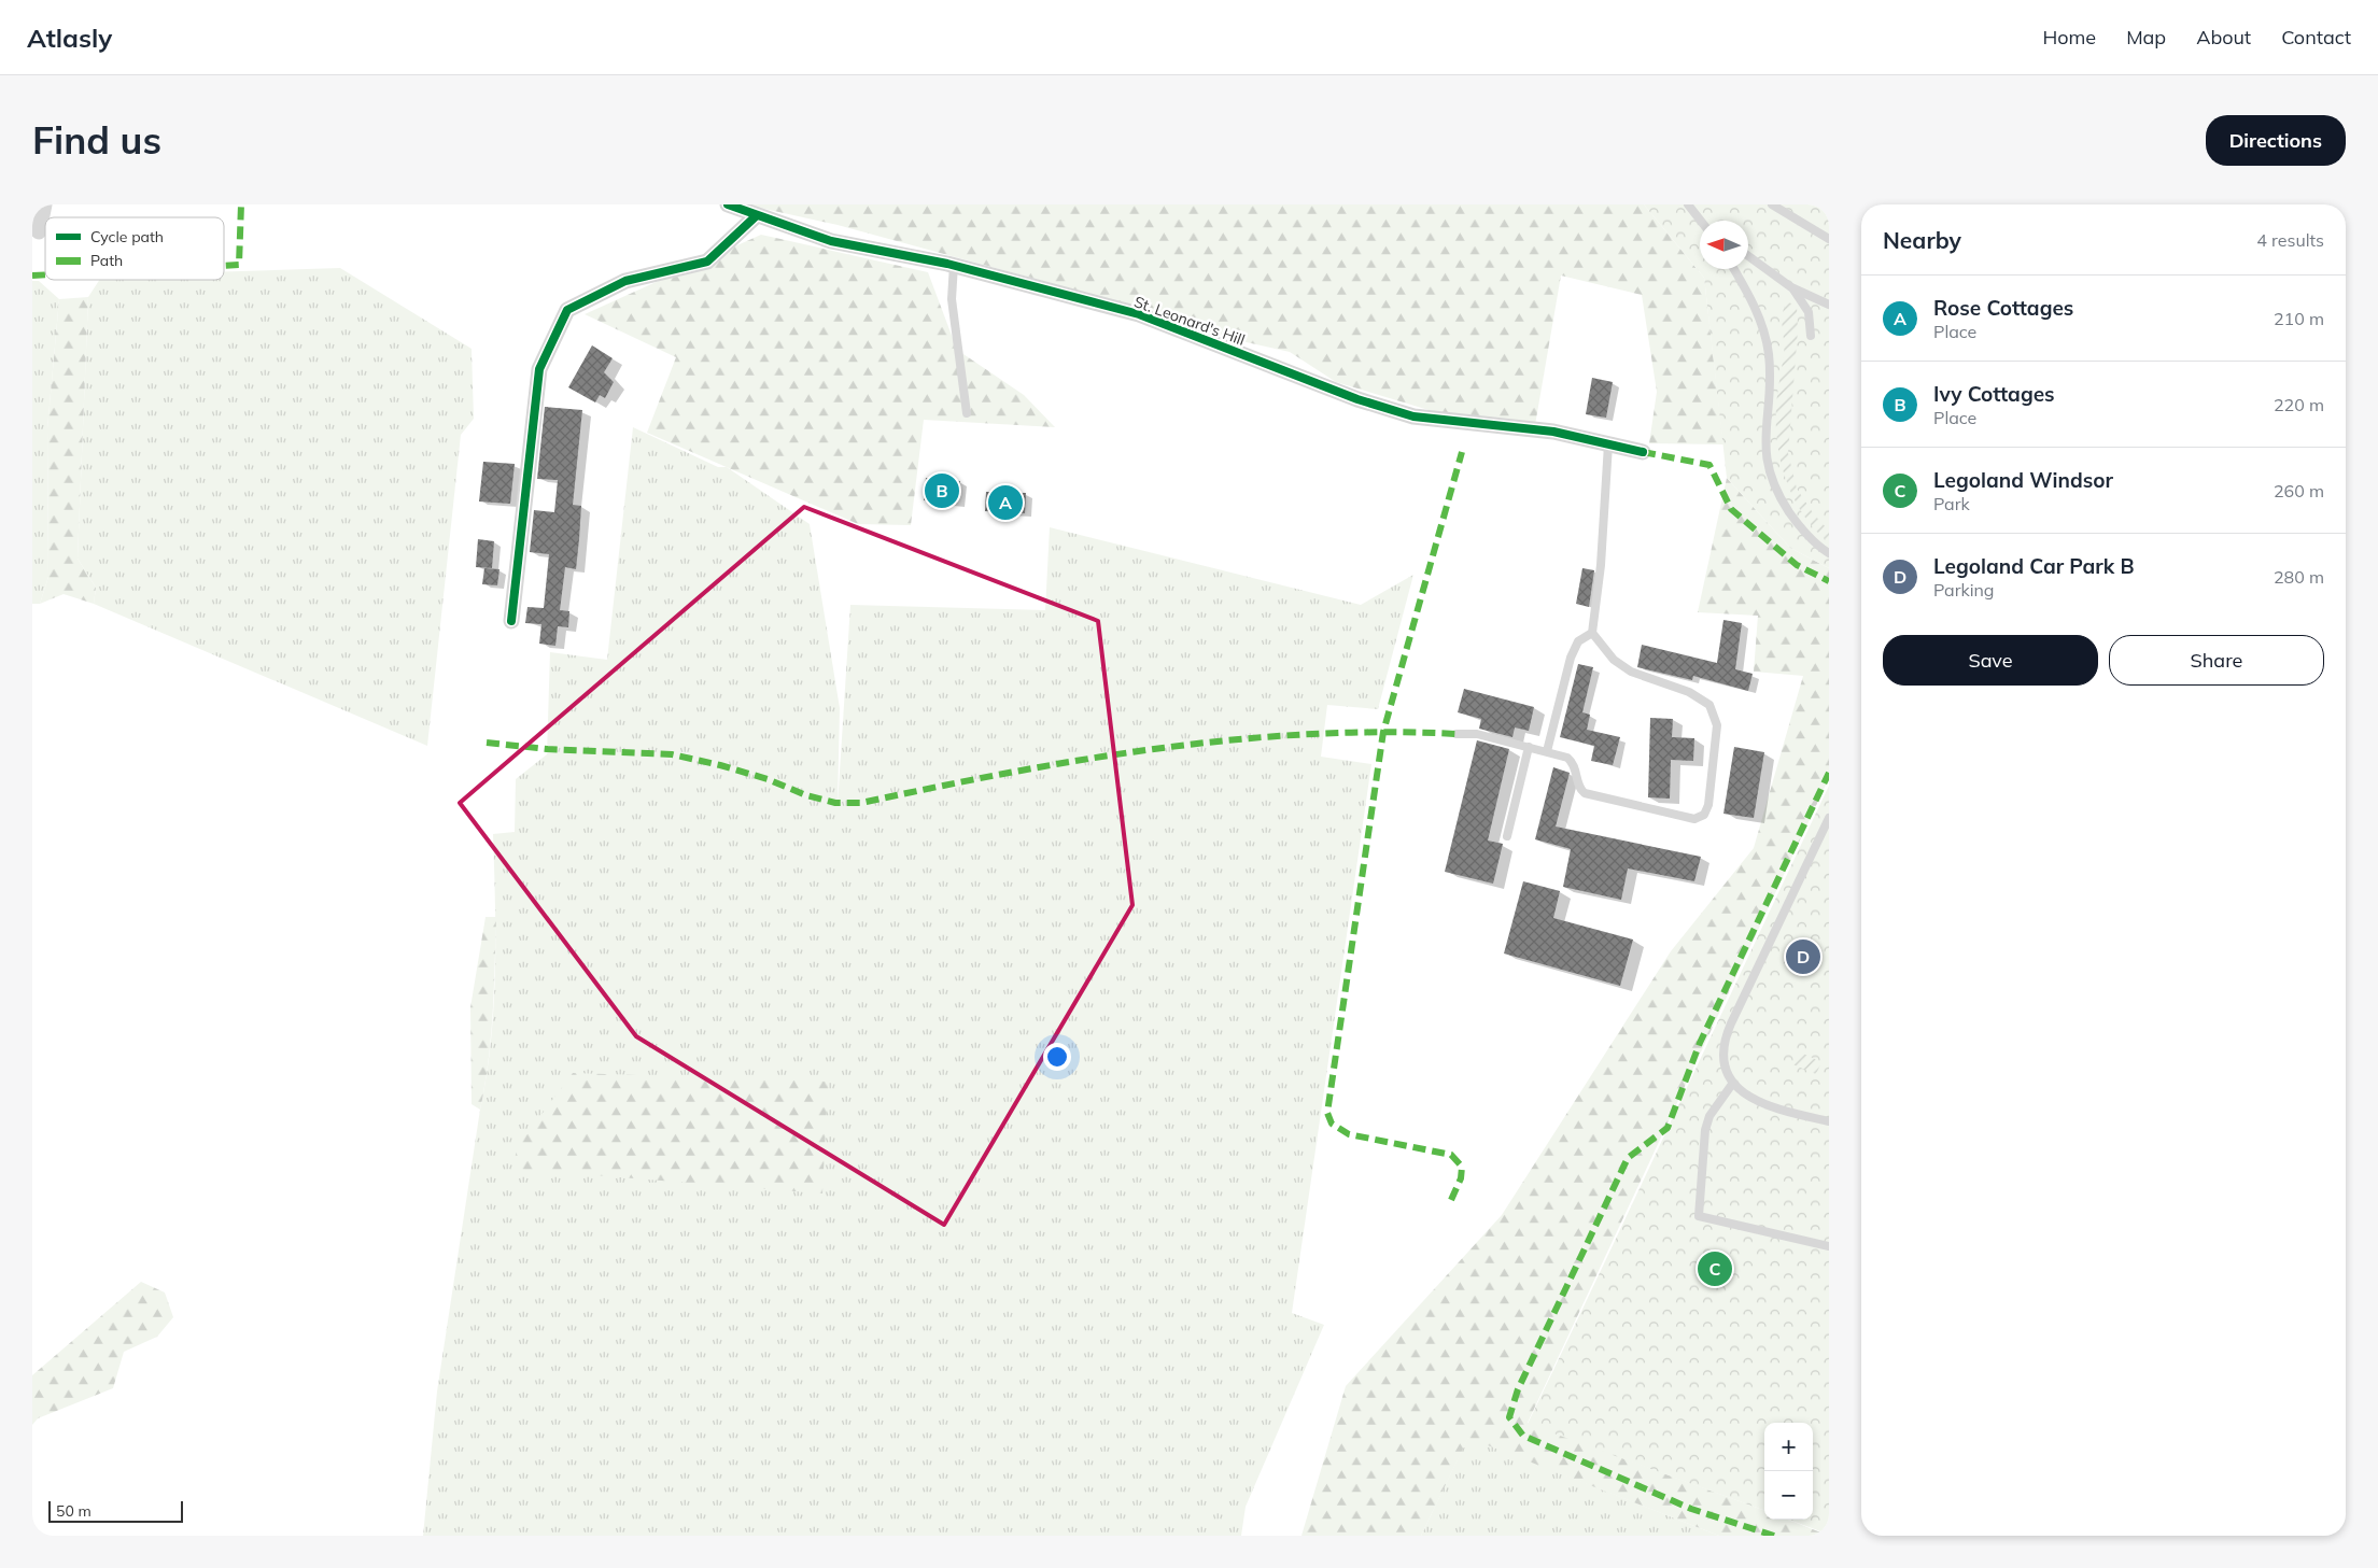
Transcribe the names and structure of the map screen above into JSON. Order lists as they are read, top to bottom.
{
  "streets": {
    "street": ["St. Leonard's Hill"]
  },
  "legend": ["Cycle path", "Path"],
  "scale_bar": "50 m",
  "north": "left",
  "page": {
    "header": "Atlasly",
    "nav": [
      "Home",
      "Map",
      "About",
      "Contact"
    ],
    "buttons": [
      "Directions",
      ["Save", "Share"]
    ],
    "title": "Find us",
    "heading": ["Nearby", "4 results"],
    "list": [
      {
        "mark": "A",
        "name": "Rose Cottages",
        "note": "Place",
        "value": "210 m"
      },
      {
        "mark": "B",
        "name": "Ivy Cottages",
        "note": "Place",
        "value": "220 m"
      },
      {
        "mark": "C",
        "name": "Legoland Windsor",
        "note": "Park",
        "value": "260 m"
      },
      {
        "mark": "D",
        "name": "Legoland Car Park B",
        "note": "Parking",
        "value": "280 m"
      }
    ],
    "pins": [
      "B",
      "A",
      "D",
      "C"
    ],
    "map_buttons": ["+", "−"],
    "scale": "50 m"
  }
}
